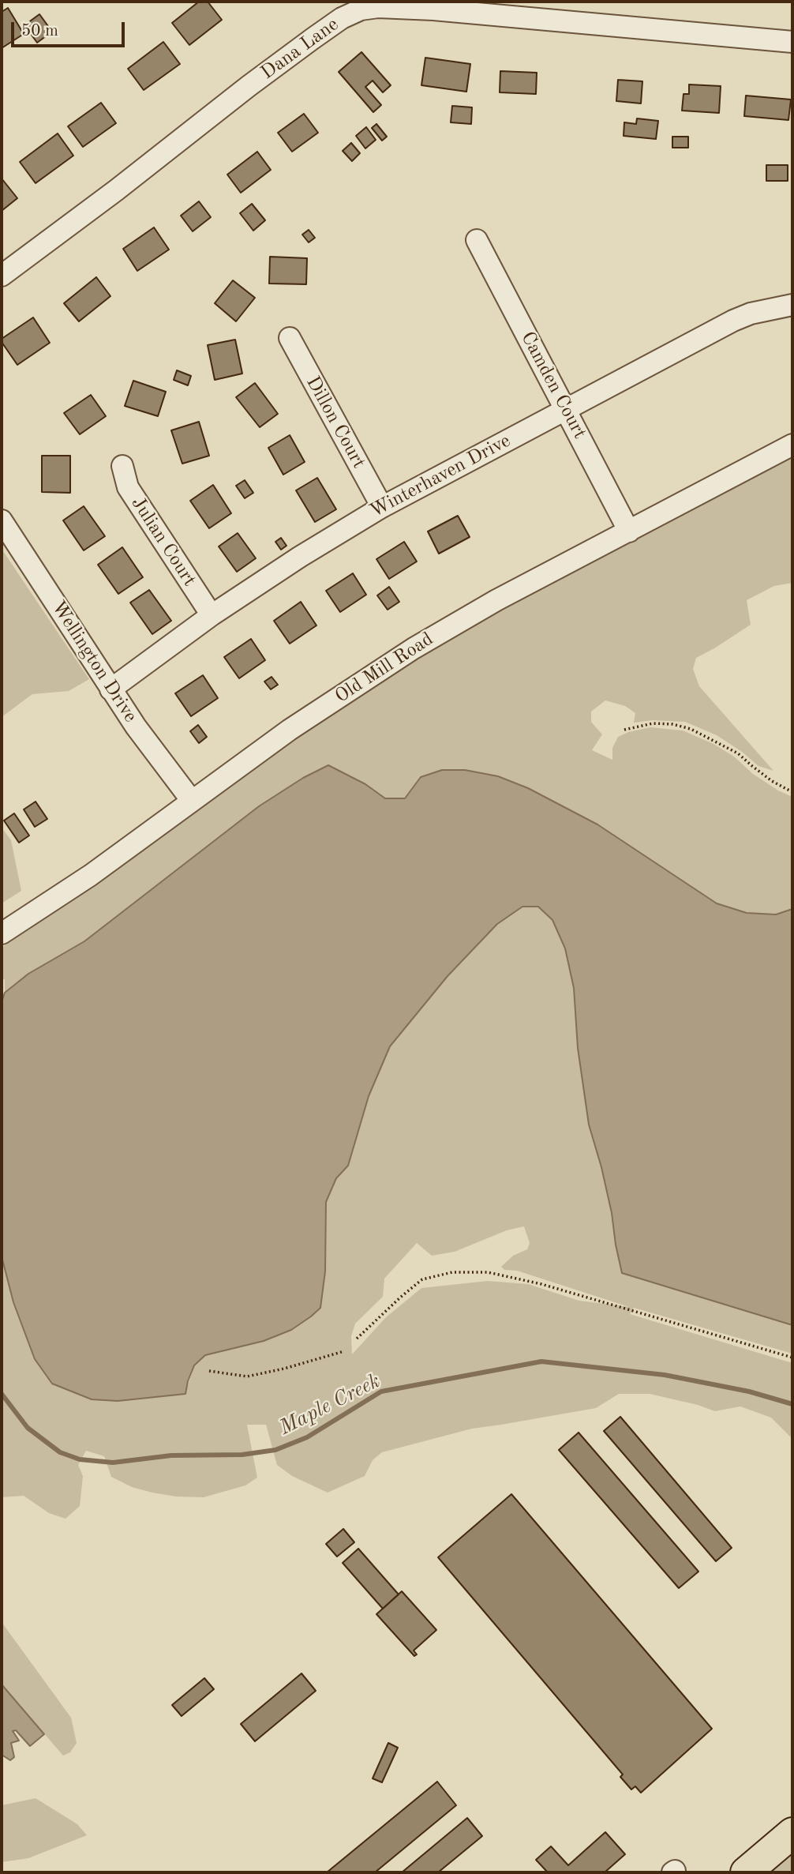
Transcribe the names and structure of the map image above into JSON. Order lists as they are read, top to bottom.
{
  "streets": {
    "street": [
      "Dana Lane",
      "Camden Court",
      "Dillon Court",
      "Winterhaven Drive",
      "Julian Court",
      "Wellington Drive",
      "Old Mill Road"
    ]
  },
  "crossings": [
    ["Camden Court", "Winterhaven Drive"],
    ["Camden Court", "Old Mill Road"],
    ["Dillon Court", "Winterhaven Drive"],
    ["Winterhaven Drive", "Julian Court"],
    ["Winterhaven Drive", "Wellington Drive"],
    ["Wellington Drive", "Old Mill Road"]
  ],
  "water": ["Maple Creek"],
  "scale_bar": "50 m"
}
